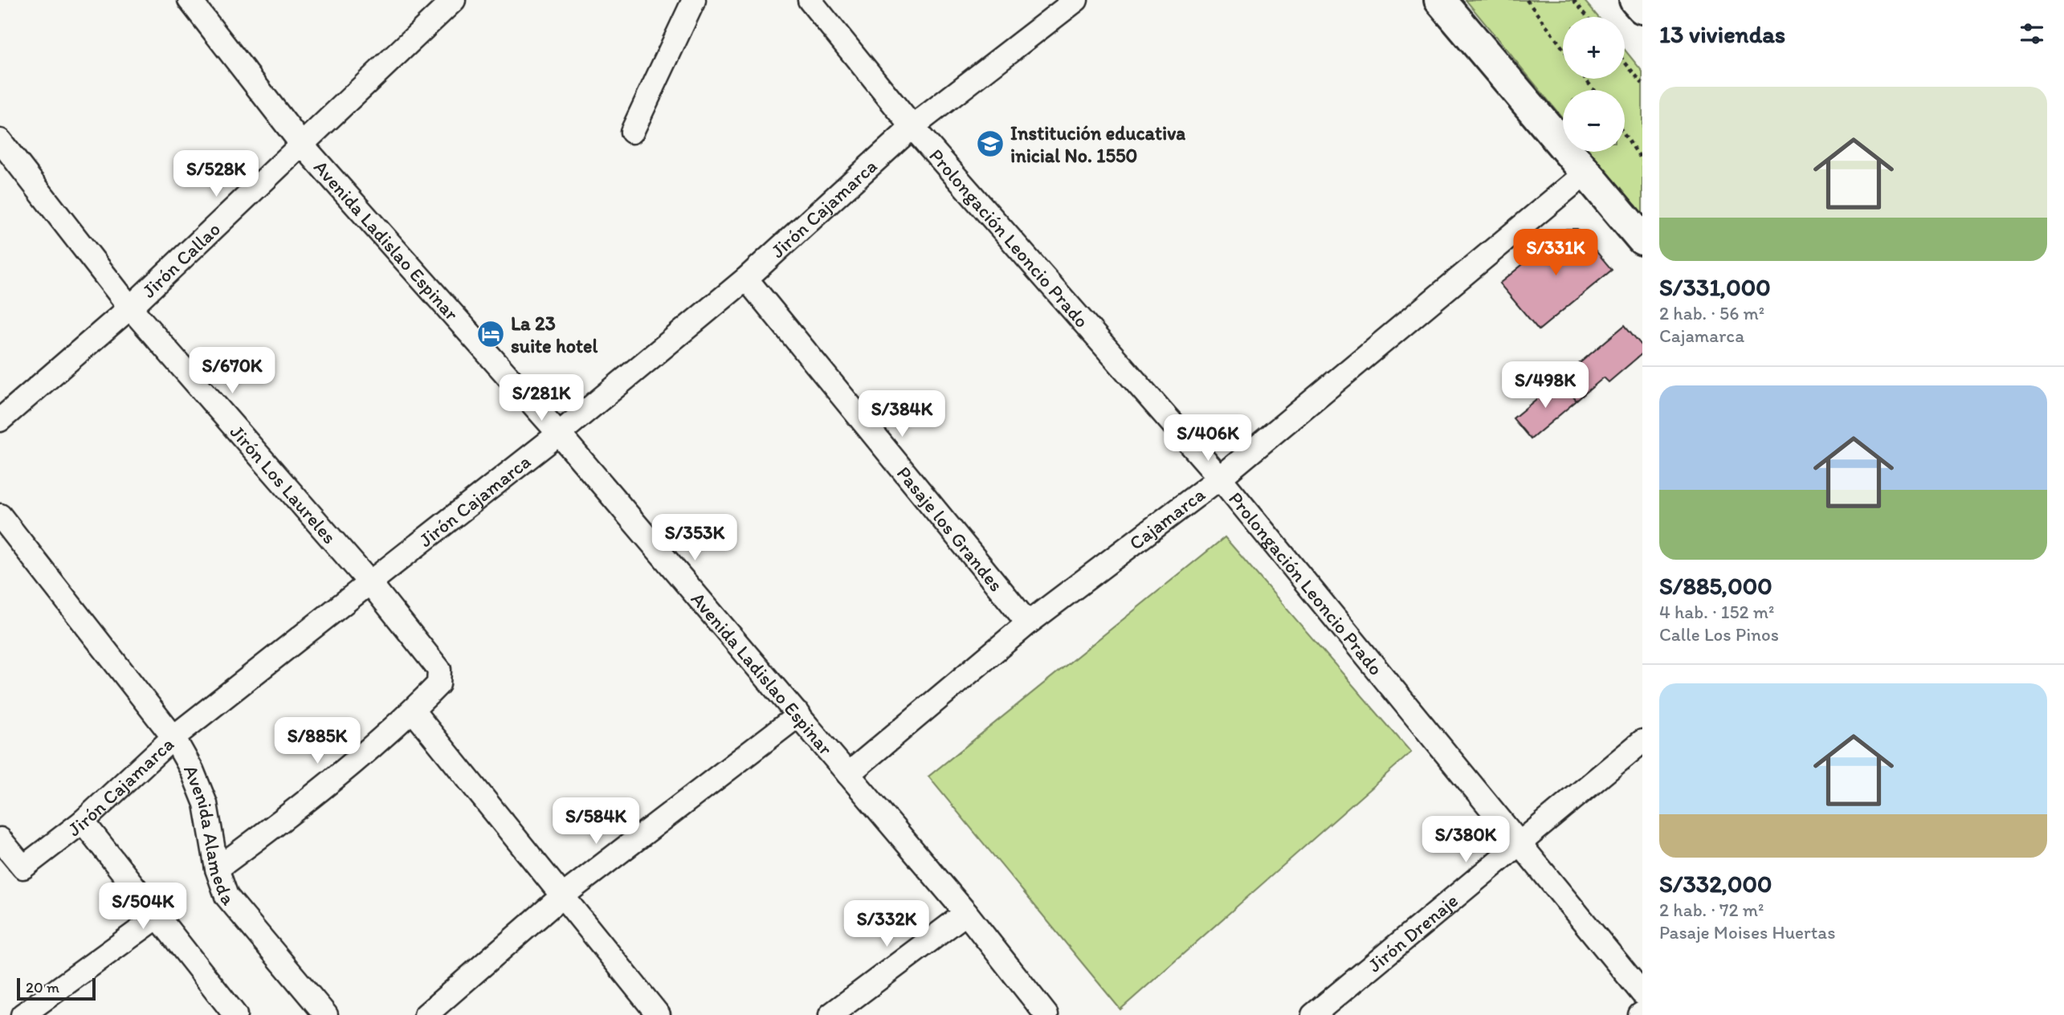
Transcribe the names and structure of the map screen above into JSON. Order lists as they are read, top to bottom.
{
  "streets": {
    "street": [
      "Jirón Cajamarca",
      "Prolongación Leoncio Prado",
      "Avenida Ladislao Espinar",
      "Jirón Callao",
      "Jirón Los Laureles",
      "Cajamarca",
      "Pasaje los Grandes",
      "Avenida Alameda",
      "Jirón Drenaje"
    ]
  },
  "crossings": [
    ["Jirón Cajamarca", "Prolongación Leoncio Prado"],
    ["Jirón Cajamarca", "Avenida Ladislao Espinar"],
    ["Jirón Cajamarca", "Jirón Los Laureles"],
    ["Jirón Cajamarca", "Pasaje los Grandes"],
    ["Jirón Cajamarca", "Avenida Alameda"],
    ["Prolongación Leoncio Prado", "Cajamarca"],
    ["Prolongación Leoncio Prado", "Jirón Drenaje"],
    ["Avenida Ladislao Espinar", "Jirón Callao"],
    ["Avenida Ladislao Espinar", "Cajamarca"],
    ["Jirón Callao", "Jirón Los Laureles"],
    ["Cajamarca", "Pasaje los Grandes"]
  ],
  "places": {
    "school or university": ["Institución educativa inicial No. 1550"],
    "hotel": ["La 23 suite hotel"]
  },
  "scale_bar": "20 m",
  "page": {
    "heading": "13 viviendas",
    "map_buttons": ["+", "−"],
    "list": [
      {
        "name": "S/331,000",
        "note": "2 hab. · 56 m² · Cajamarca"
      },
      {
        "name": "S/885,000",
        "note": "4 hab. · 152 m² · Calle Los Pinos"
      },
      {
        "name": "S/332,000",
        "note": "2 hab. · 72 m² · Pasaje Moises Huertas"
      }
    ],
    "price": [
      "S/528K",
      "S/331K",
      "S/670K",
      "S/498K",
      "S/281K",
      "S/384K",
      "S/406K",
      "S/353K",
      "S/885K",
      "S/584K",
      "S/380K",
      "S/504K",
      "S/332K"
    ],
    "scale": "20 m"
  }
}
